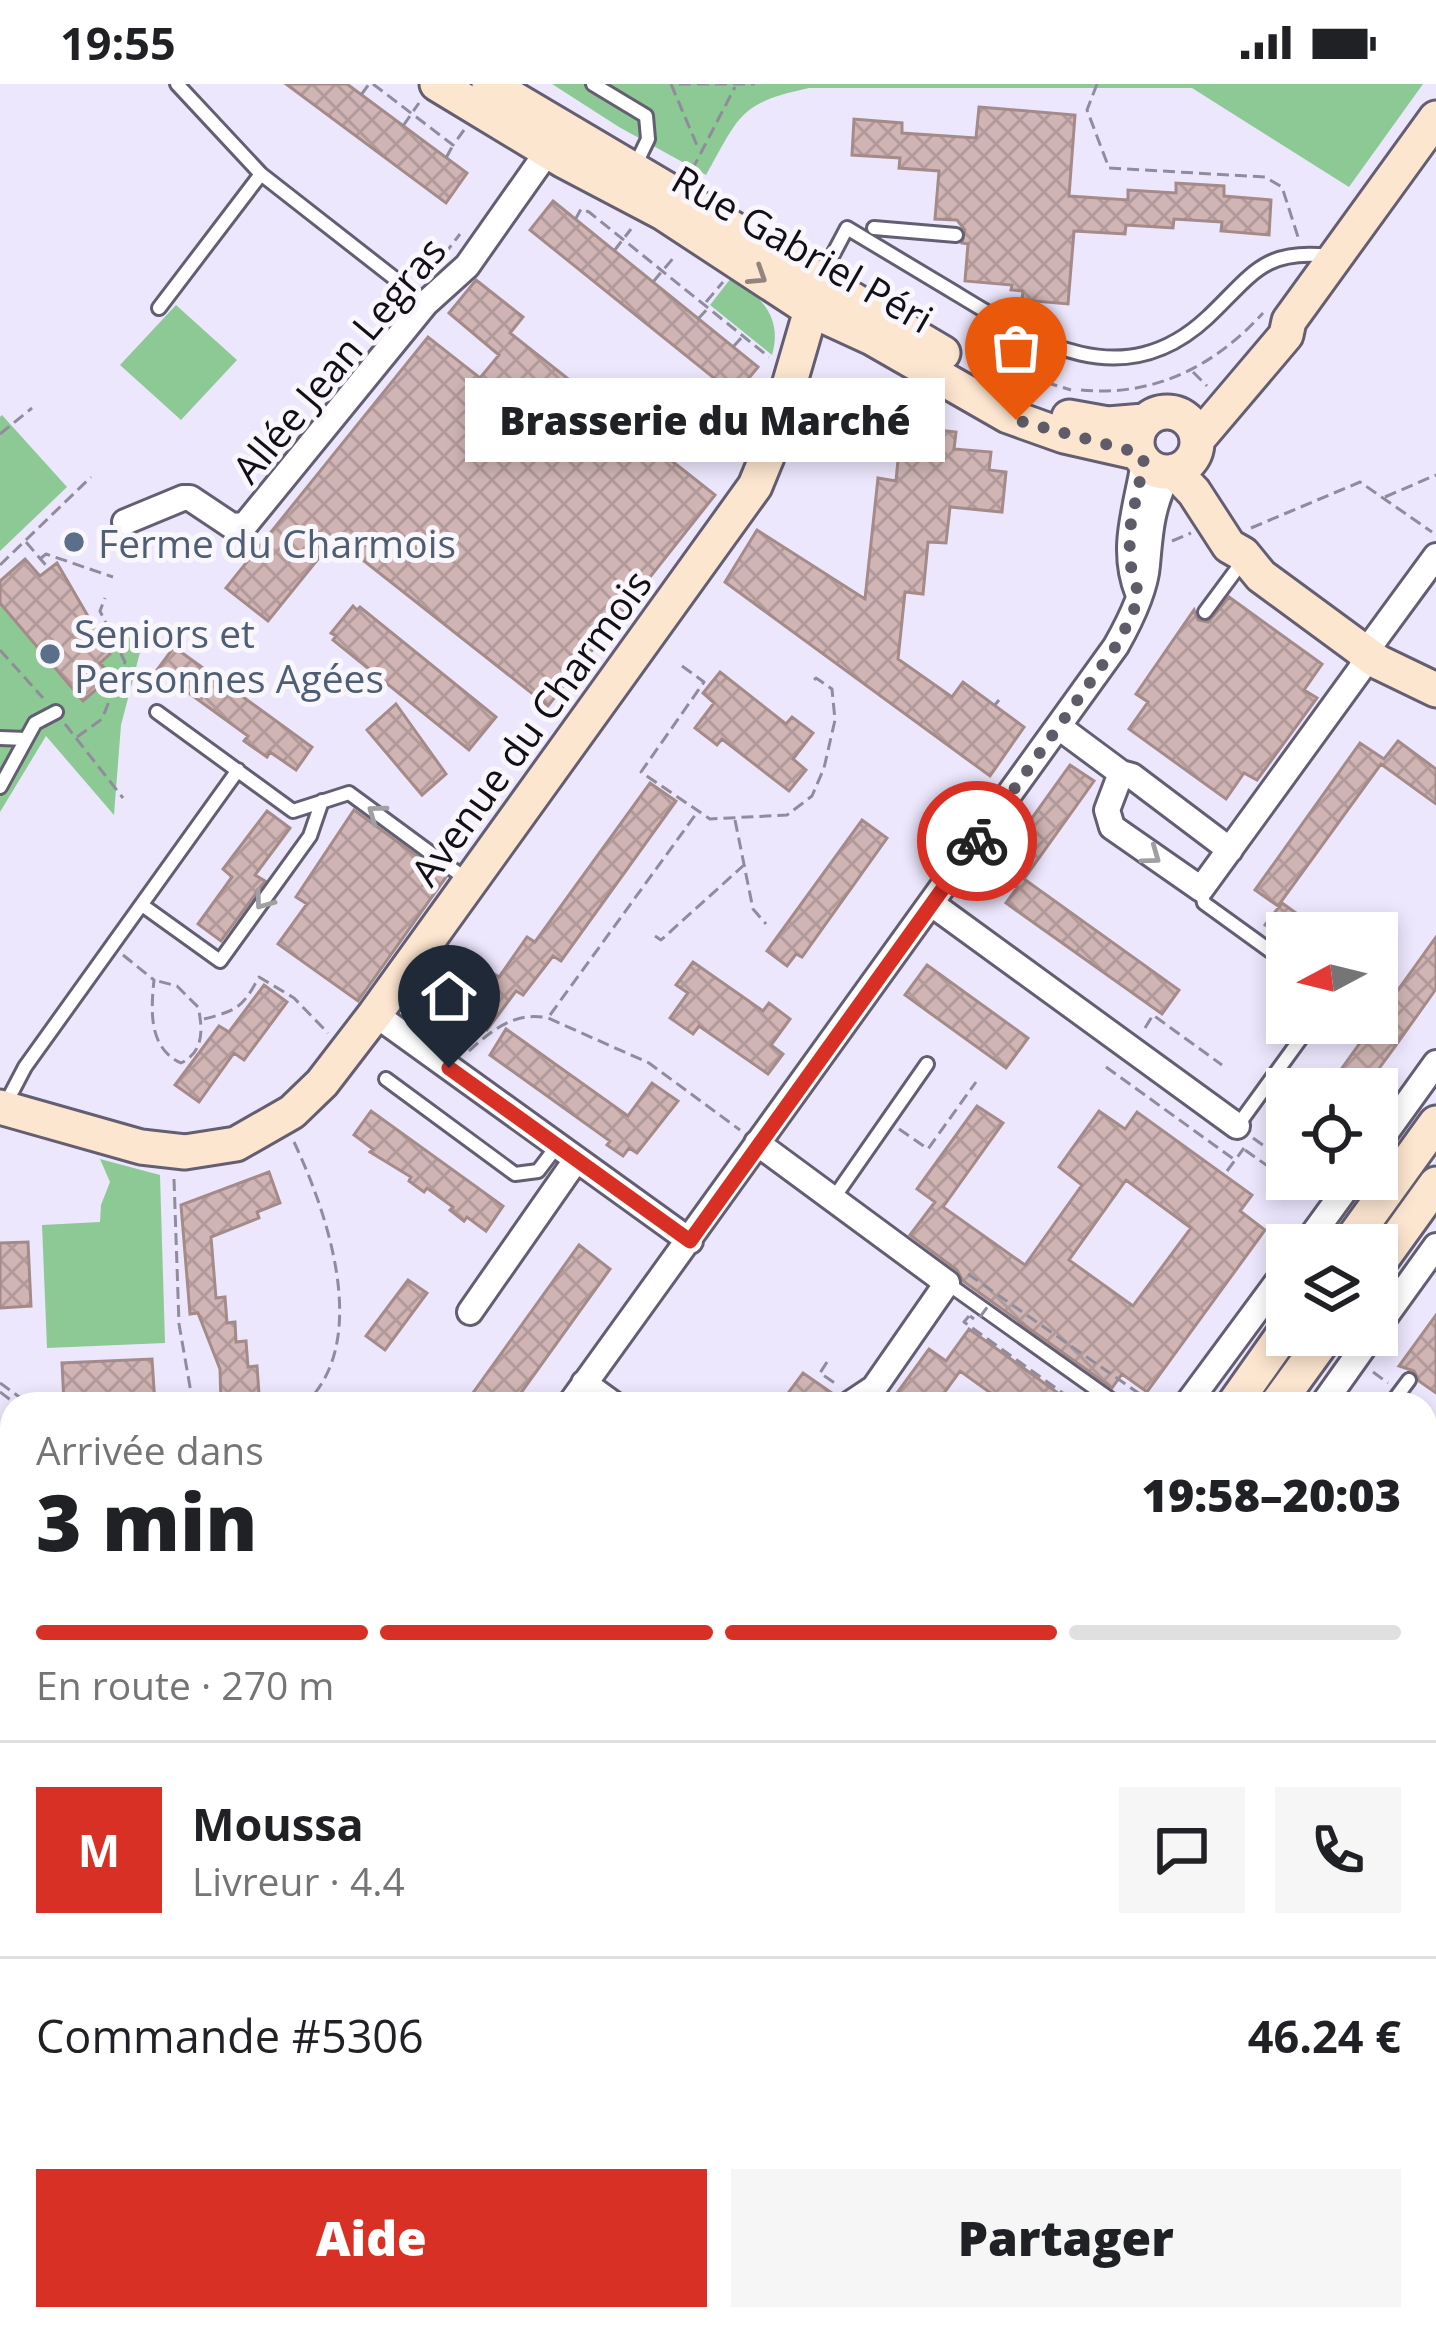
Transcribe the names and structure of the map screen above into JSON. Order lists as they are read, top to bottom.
{
  "streets": {
    "street": ["Rue Gabriel Péri", "Allée Jean Legras", "Avenue du Charmois"]
  },
  "crossings": [
    ["Rue Gabriel Péri", "Allée Jean Legras"],
    ["Rue Gabriel Péri", "Avenue du Charmois"]
  ],
  "places": ["Brasserie du Marché", "Ferme du Charmois", "Seniors et Personnes Agées"],
  "north": "left",
  "page": {
    "status": "19:55",
    "bubble": "Brasserie du Marché",
    "heading": ["3 min", "Arrivée dans", "19:58–20:03"],
    "panel": [
      "Moussa",
      "Livreur · 4.4",
      "Commande #5306",
      "46.24 €"
    ],
    "bar": "En route · 270 m",
    "round": "M",
    "buttons": ["Aide", "Partager"]
  }
}
